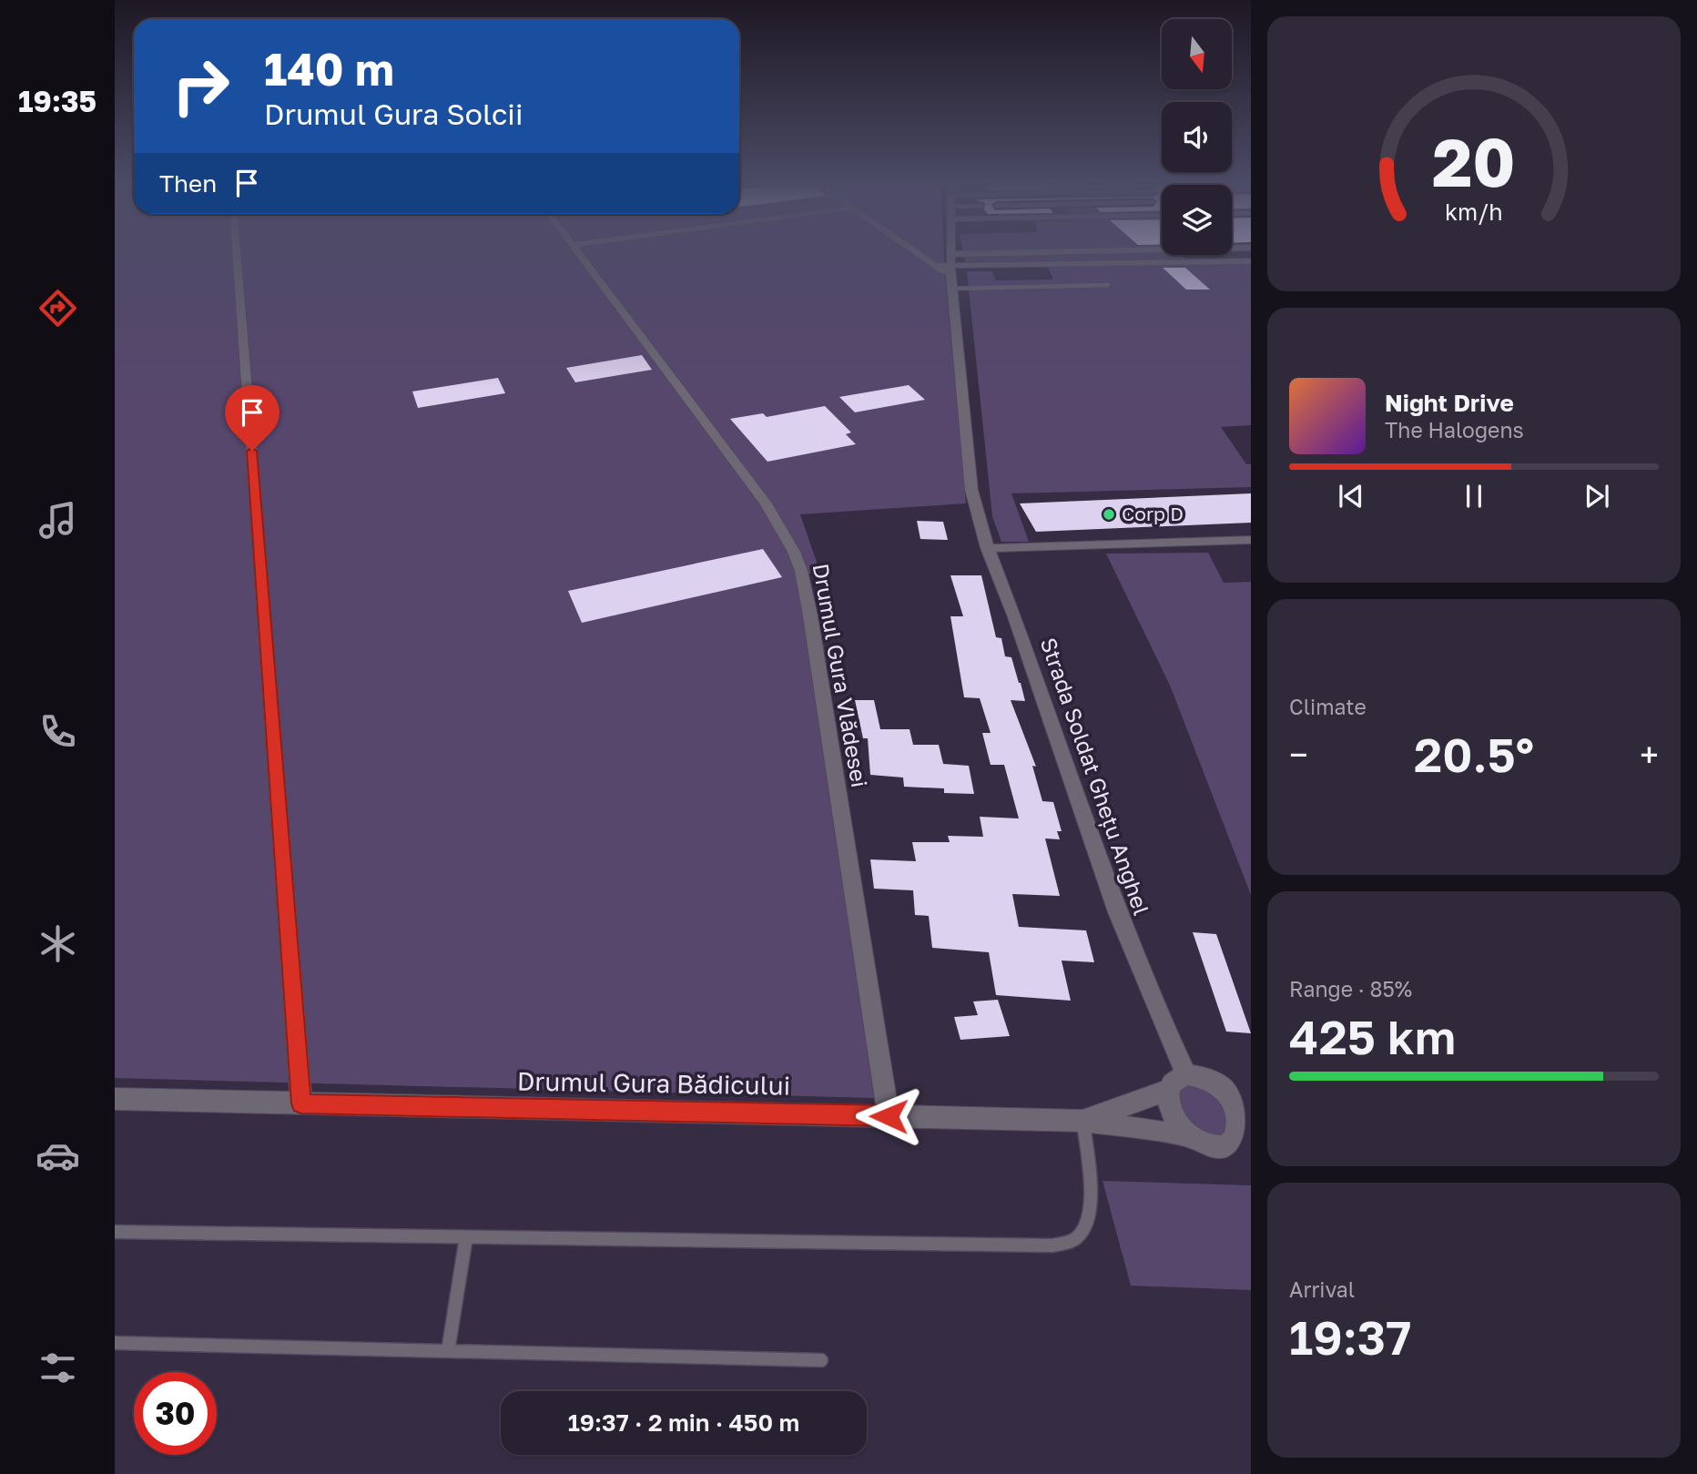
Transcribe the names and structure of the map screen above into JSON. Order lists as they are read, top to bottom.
{
  "streets": {
    "street": ["Drumul Gura Vlădesei", "Strada Soldat Ghețu Anghel", "Drumul Gura Bădicului"]
  },
  "crossings": [
    ["Drumul Gura Vlădesei", "Drumul Gura Bădicului"],
    ["Strada Soldat Ghețu Anghel", "Drumul Gura Bădicului"]
  ],
  "places": ["Corp D"],
  "north": "bottom",
  "page": {
    "tabs": "19:35",
    "turn": ["140 m", "Drumul Gura Solcii"],
    "then": "Then",
    "song": ["Night Drive", "The Halogens"],
    "tile": [
      "Climate",
      ["Range · 85%", "425 km"],
      ["Arrival", "19:37"]
    ],
    "heat": ["−", "20.5°", "+"],
    "limit": "30",
    "trip": "19:37 · 2 min · 450 m",
    "gauge": ["20", "km/h"]
  }
}
